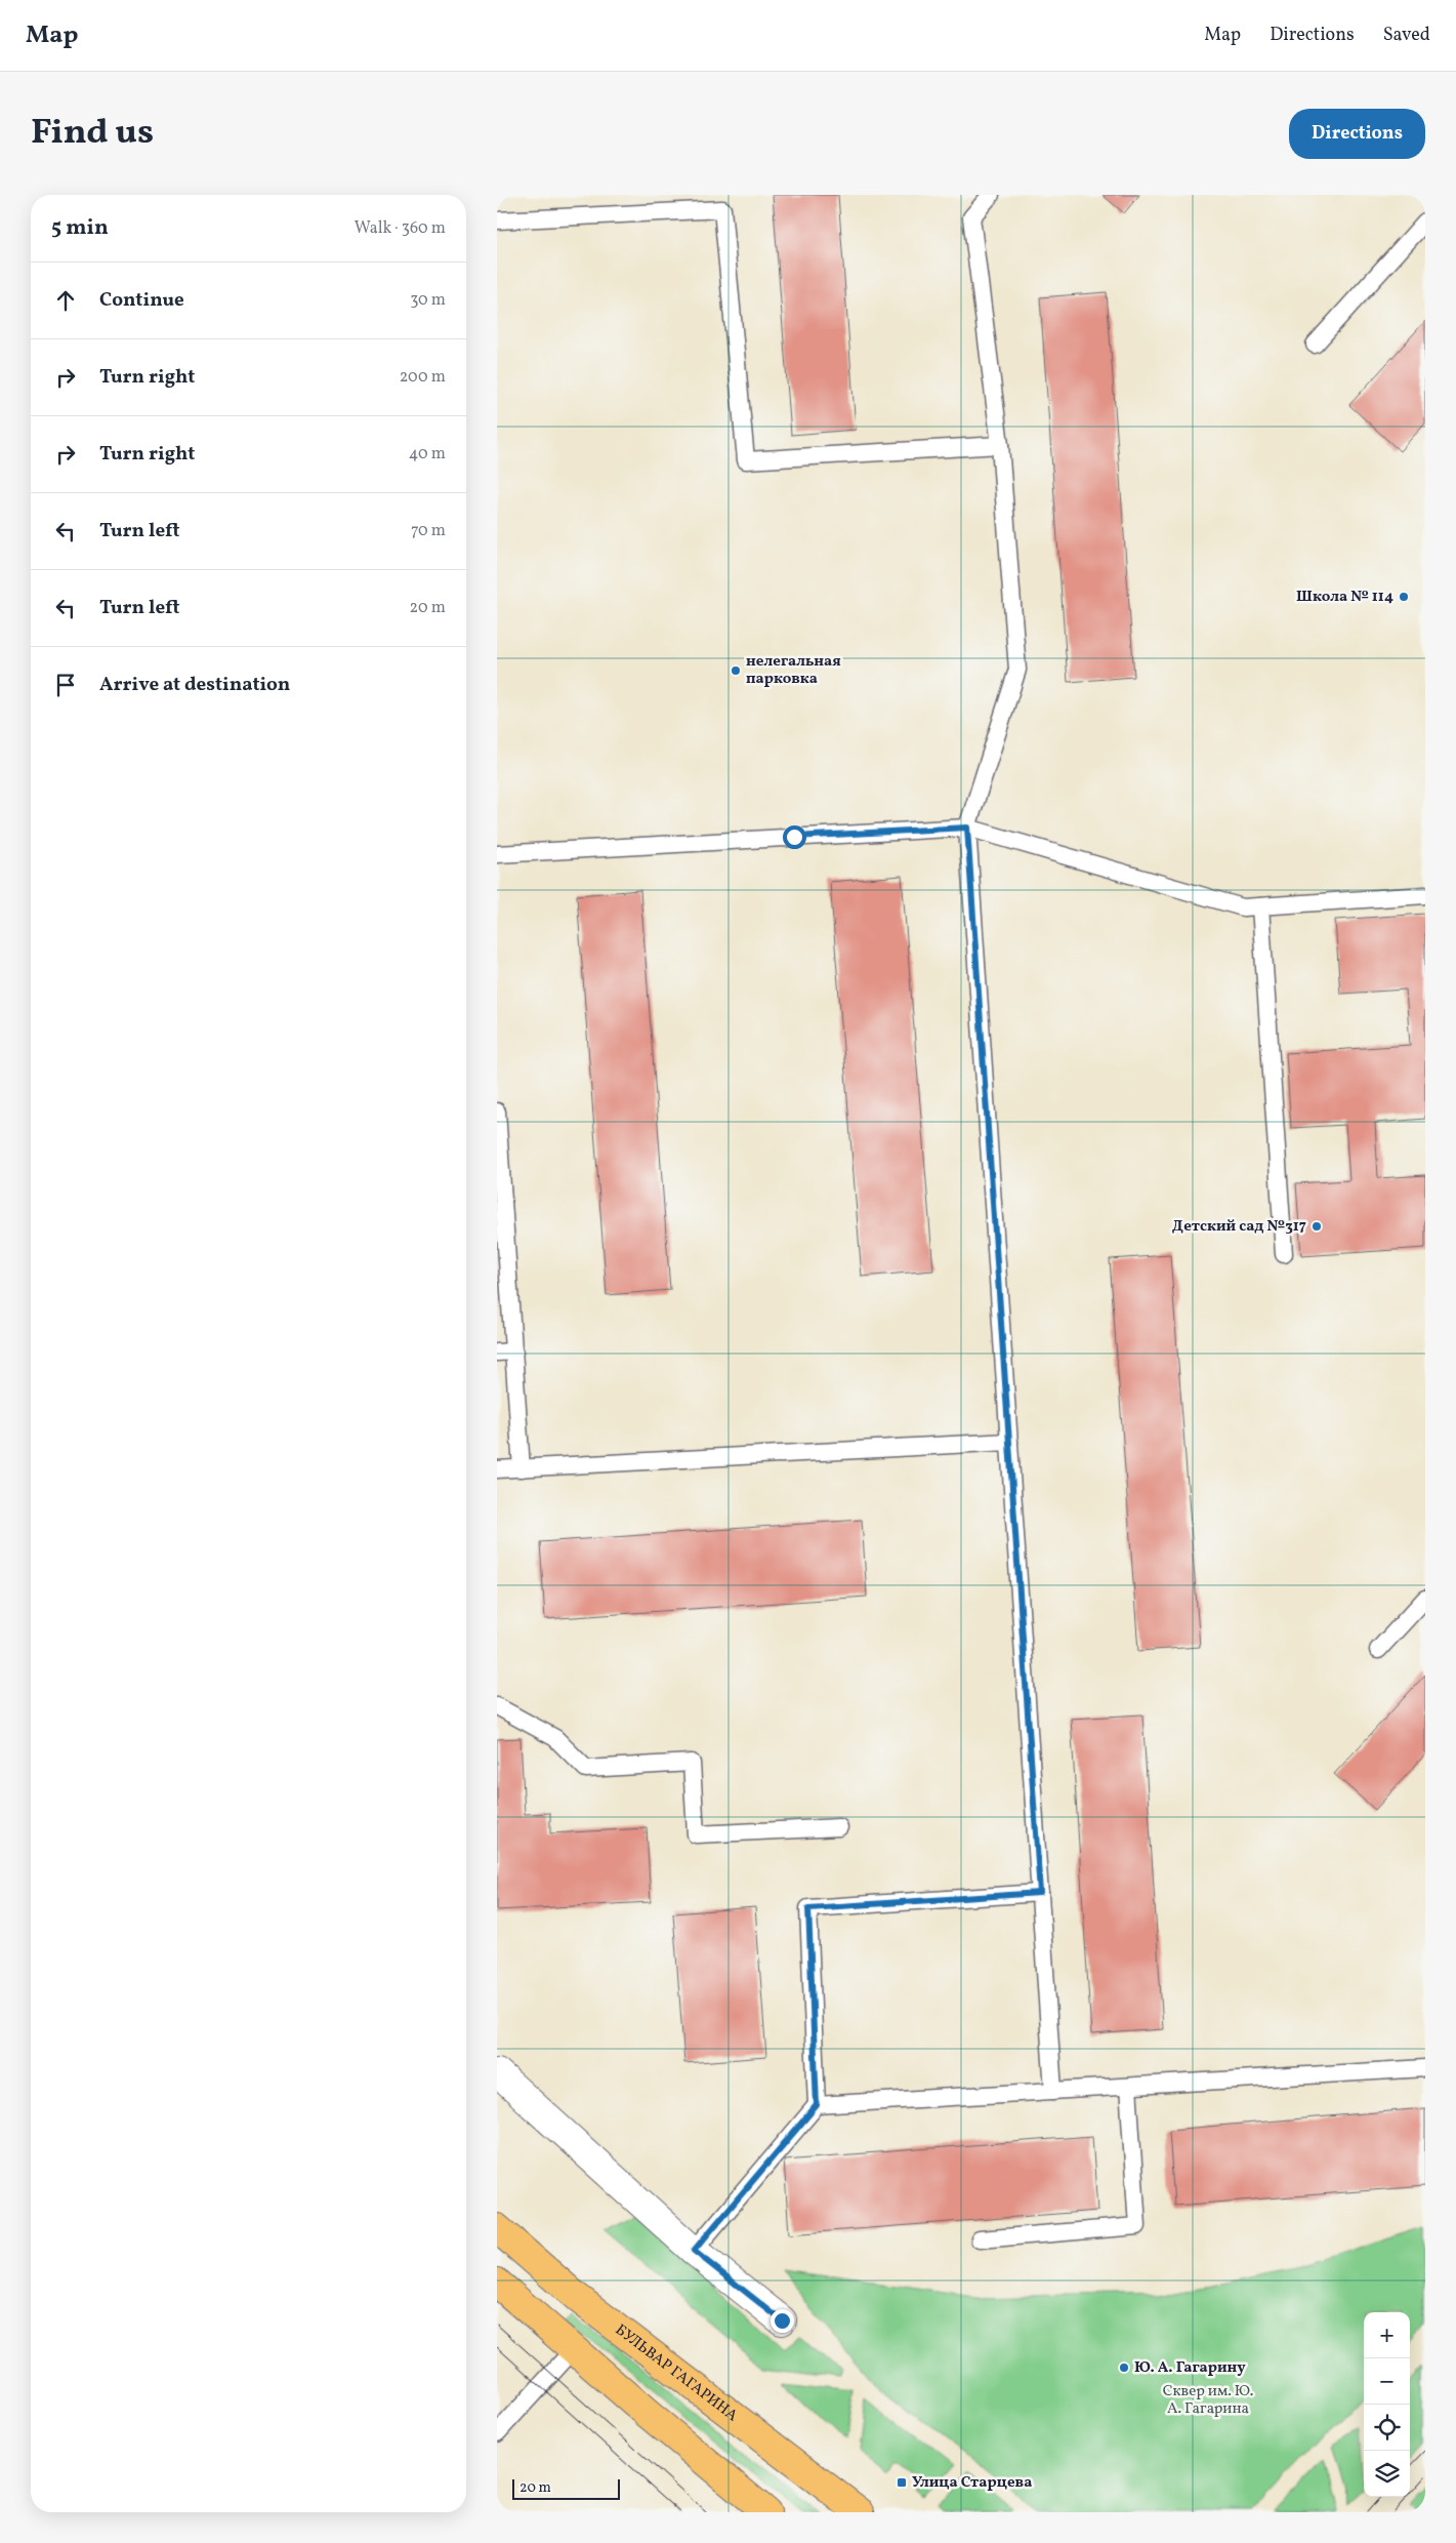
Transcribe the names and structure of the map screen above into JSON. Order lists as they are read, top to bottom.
{
  "streets": {
    "main road": ["БУЛЬВАР ГАГАРИНА"]
  },
  "parks": ["Сквер им. Ю. А. Гагарина"],
  "places": {
    "other": [
      "Школа № 114",
      "нелегальная парковка",
      "Детский сад №317",
      "Ю. А. Гагарину"
    ],
    "transit": ["Улица Старцева"]
  },
  "scale_bar": "20 m",
  "page": {
    "header": "Map",
    "nav": ["Map", "Directions", "Saved"],
    "title": "Find us",
    "buttons": "Directions",
    "heading": ["5 min", "Walk · 360 m"],
    "list": [
      ["Continue", "30 m"],
      ["Turn right", "200 m"],
      ["Turn right", "40 m"],
      ["Turn left", "70 m"],
      ["Turn left", "20 m"],
      "Arrive at destination"
    ],
    "map_buttons": ["+", "−"],
    "scale": "20 m"
  }
}
